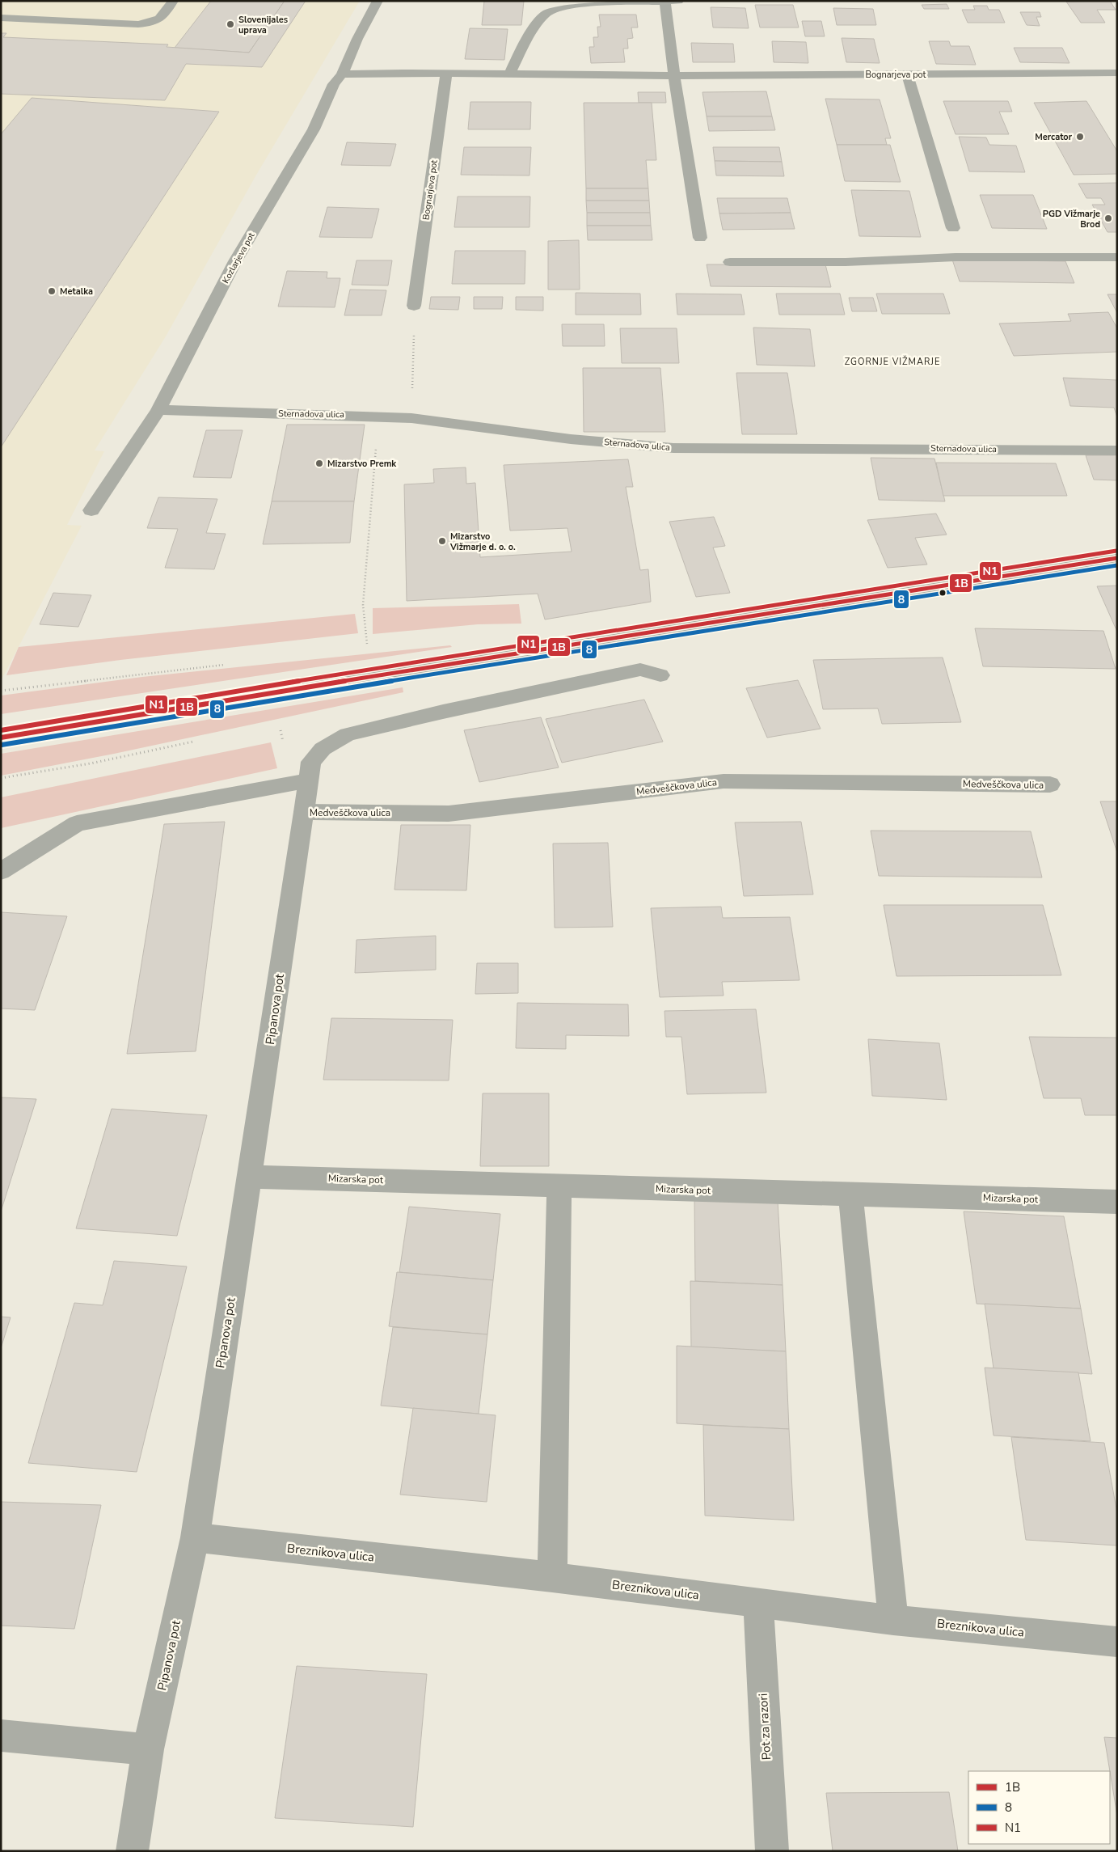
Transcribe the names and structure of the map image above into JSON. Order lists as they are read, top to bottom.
{
  "streets": {
    "street": [
      "Bognarjeva pot",
      "Kozlarjeva pot",
      "Sternadova ulica",
      "Medveščkova ulica",
      "Pipanova pot",
      "Mizarska pot",
      "Breznikova ulica",
      "Pot za razori"
    ]
  },
  "crossings": [
    ["Bognarjeva pot", "Kozlarjeva pot"],
    ["Kozlarjeva pot", "Sternadova ulica"],
    ["Medveščkova ulica", "Pipanova pot"],
    ["Pipanova pot", "Mizarska pot"],
    ["Pipanova pot", "Breznikova ulica"],
    ["Breznikova ulica", "Pot za razori"]
  ],
  "districts": ["ZGORNJE VIŽMARJE"],
  "places": [
    "Slovenijales uprava",
    "Mercator",
    "PGD Vižmarje Brod",
    "Metalka",
    "Mizarstvo Premk",
    "Mizarstvo Vižmarje d. o. o."
  ],
  "lines": ["transit line N1", "transit line 1B", "transit line 8"],
  "legend": ["1B", "8", "N1"]
}
